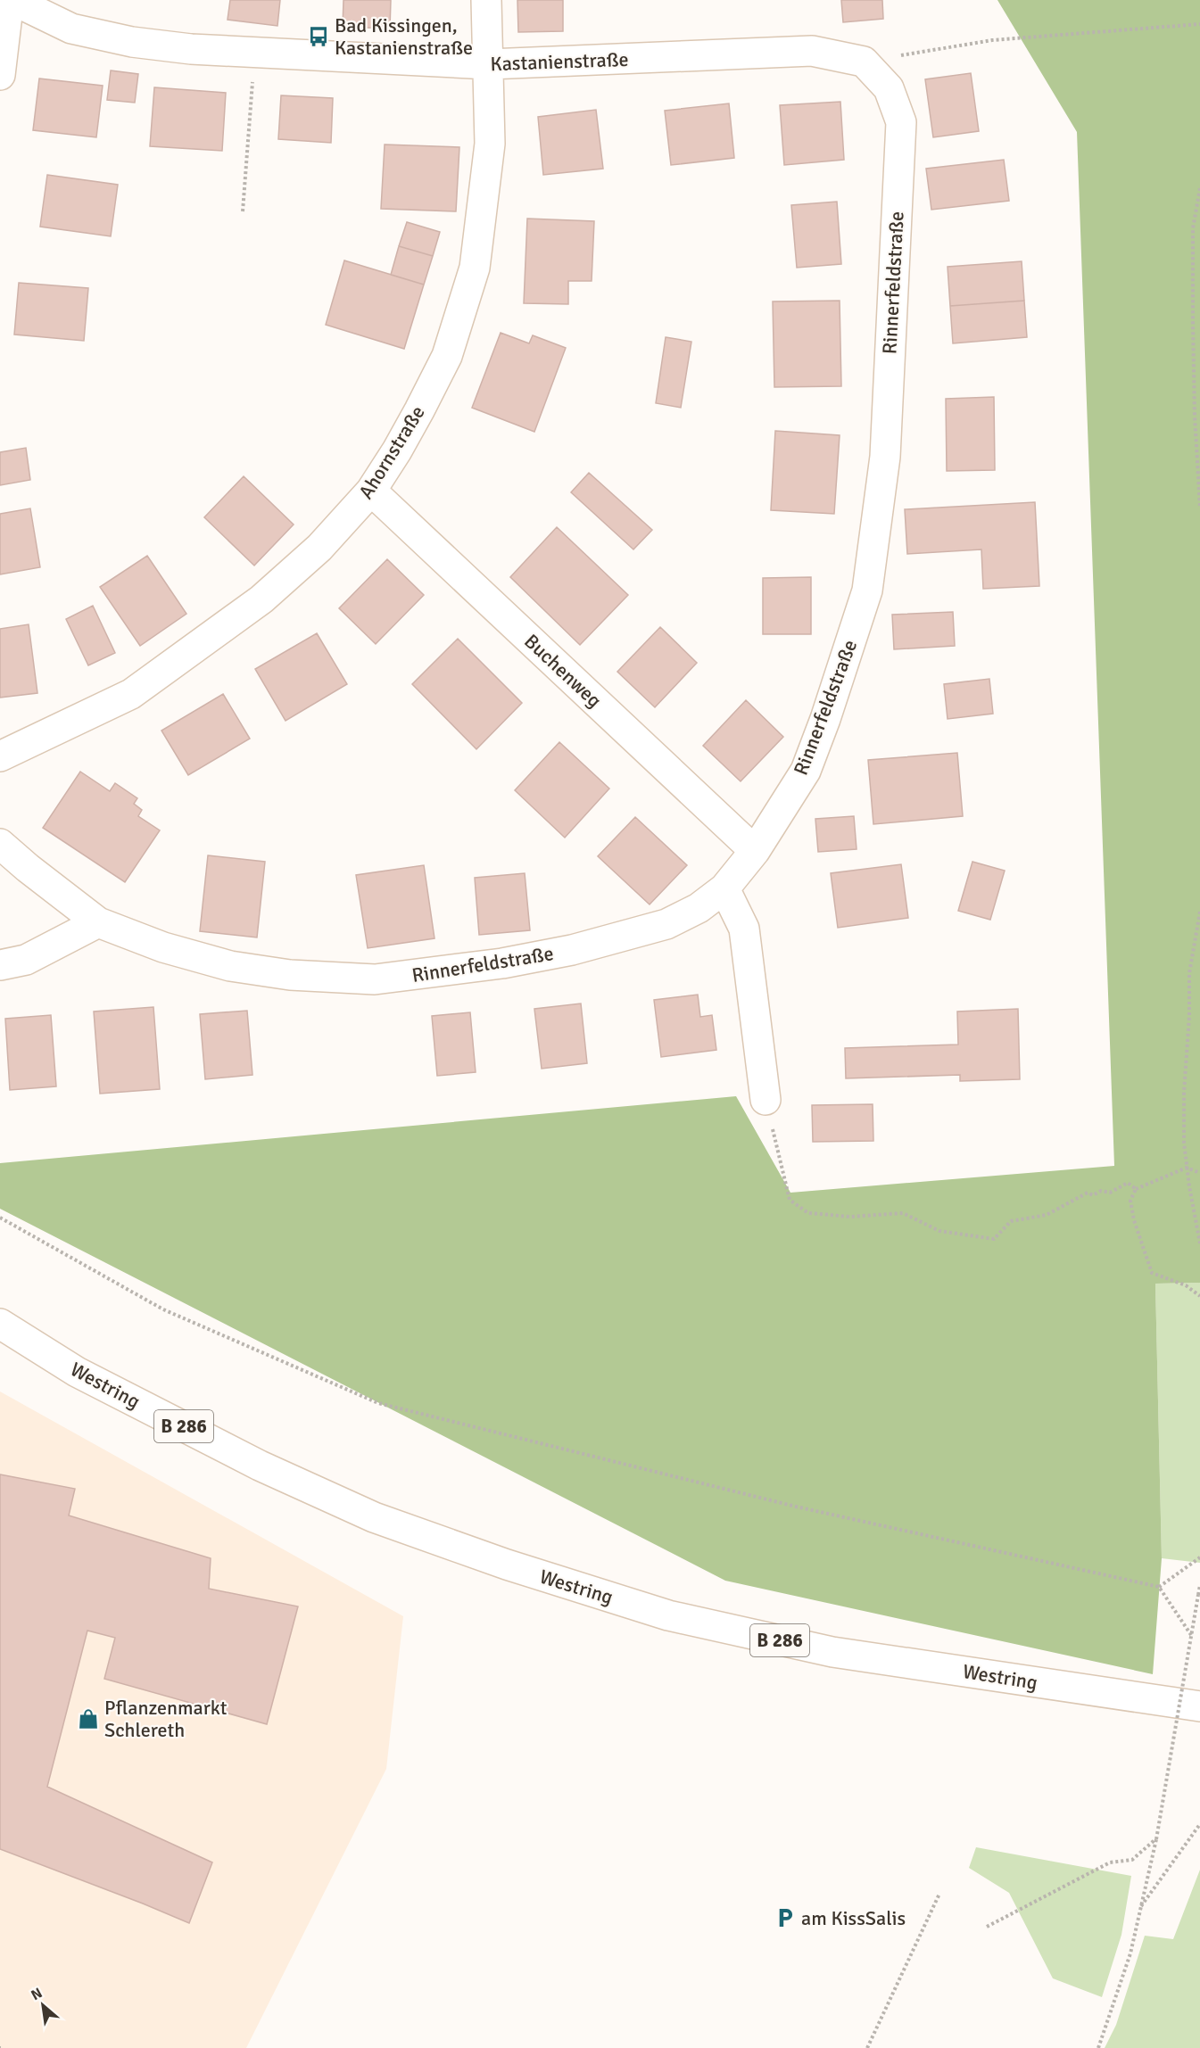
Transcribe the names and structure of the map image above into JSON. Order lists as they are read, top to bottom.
{
  "streets": {
    "street": [
      "Kastanienstraße",
      "Rinnerfeldstraße",
      "Ahornstraße",
      "Buchenweg",
      "Westring",
      "B 286"
    ]
  },
  "crossings": [
    ["Kastanienstraße", "Rinnerfeldstraße"],
    ["Kastanienstraße", "Ahornstraße"],
    ["Rinnerfeldstraße", "Buchenweg"],
    ["Ahornstraße", "Buchenweg"]
  ],
  "places": {
    "bus stop": ["Bad Kissingen, Kastanienstraße"],
    "shop": ["Pflanzenmarkt Schlereth"],
    "parking": ["am KissSalis"]
  },
  "north": "top left"
}
